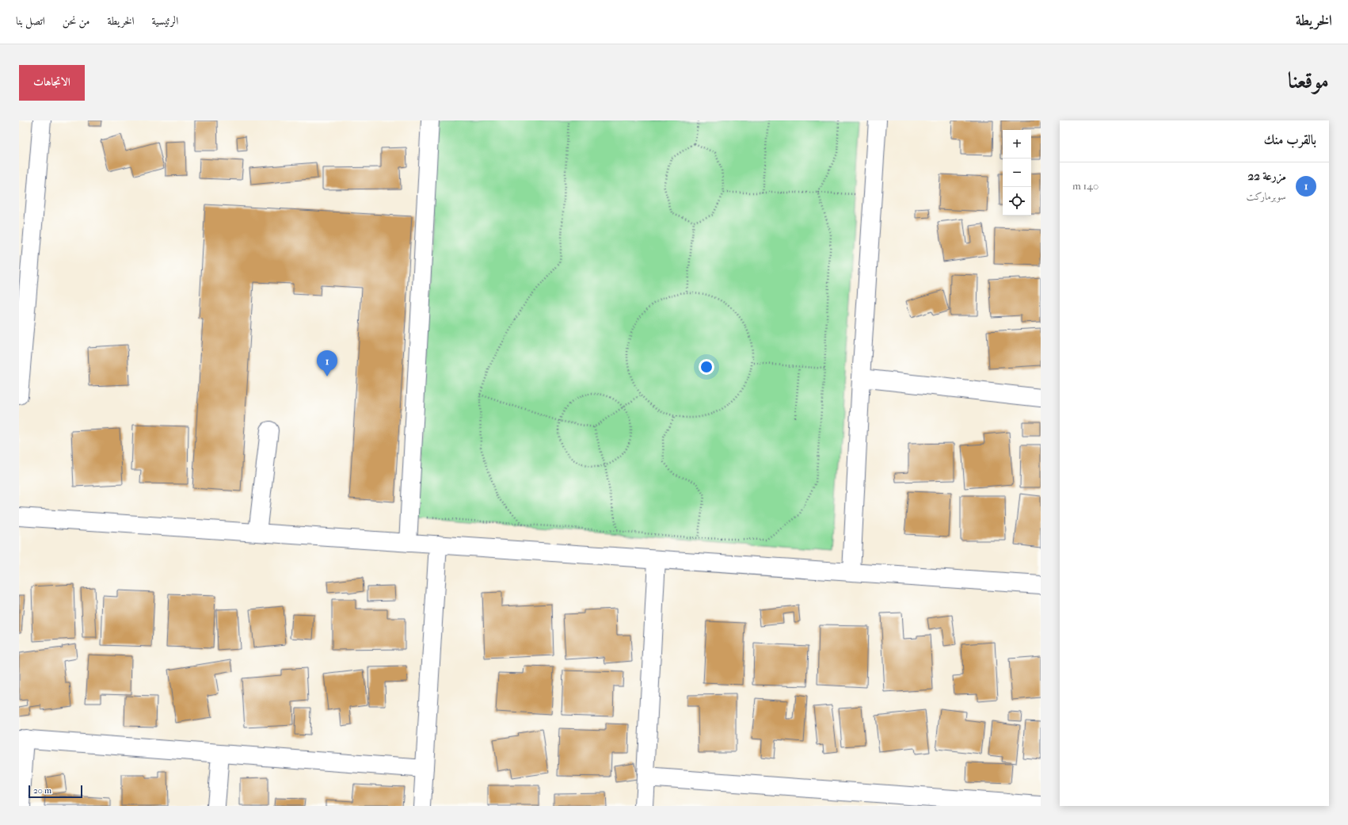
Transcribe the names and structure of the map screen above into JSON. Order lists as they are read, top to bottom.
{
  "scale_bar": "20 m",
  "page": {
    "header": "الخريطة",
    "nav": [
      "الرئيسية",
      "الخريطة",
      "من نحن",
      "اتصل بنا"
    ],
    "title": "موقعنا",
    "buttons": "الاتجاهات",
    "heading": "بالقرب منك",
    "map_buttons": ["+", "−"],
    "list": [
      {
        "mark": "1",
        "name": "مزرعة 22",
        "note": "سوبرماركت",
        "value": "140 m"
      }
    ],
    "pins": "1",
    "scale": "20 m"
  }
}
